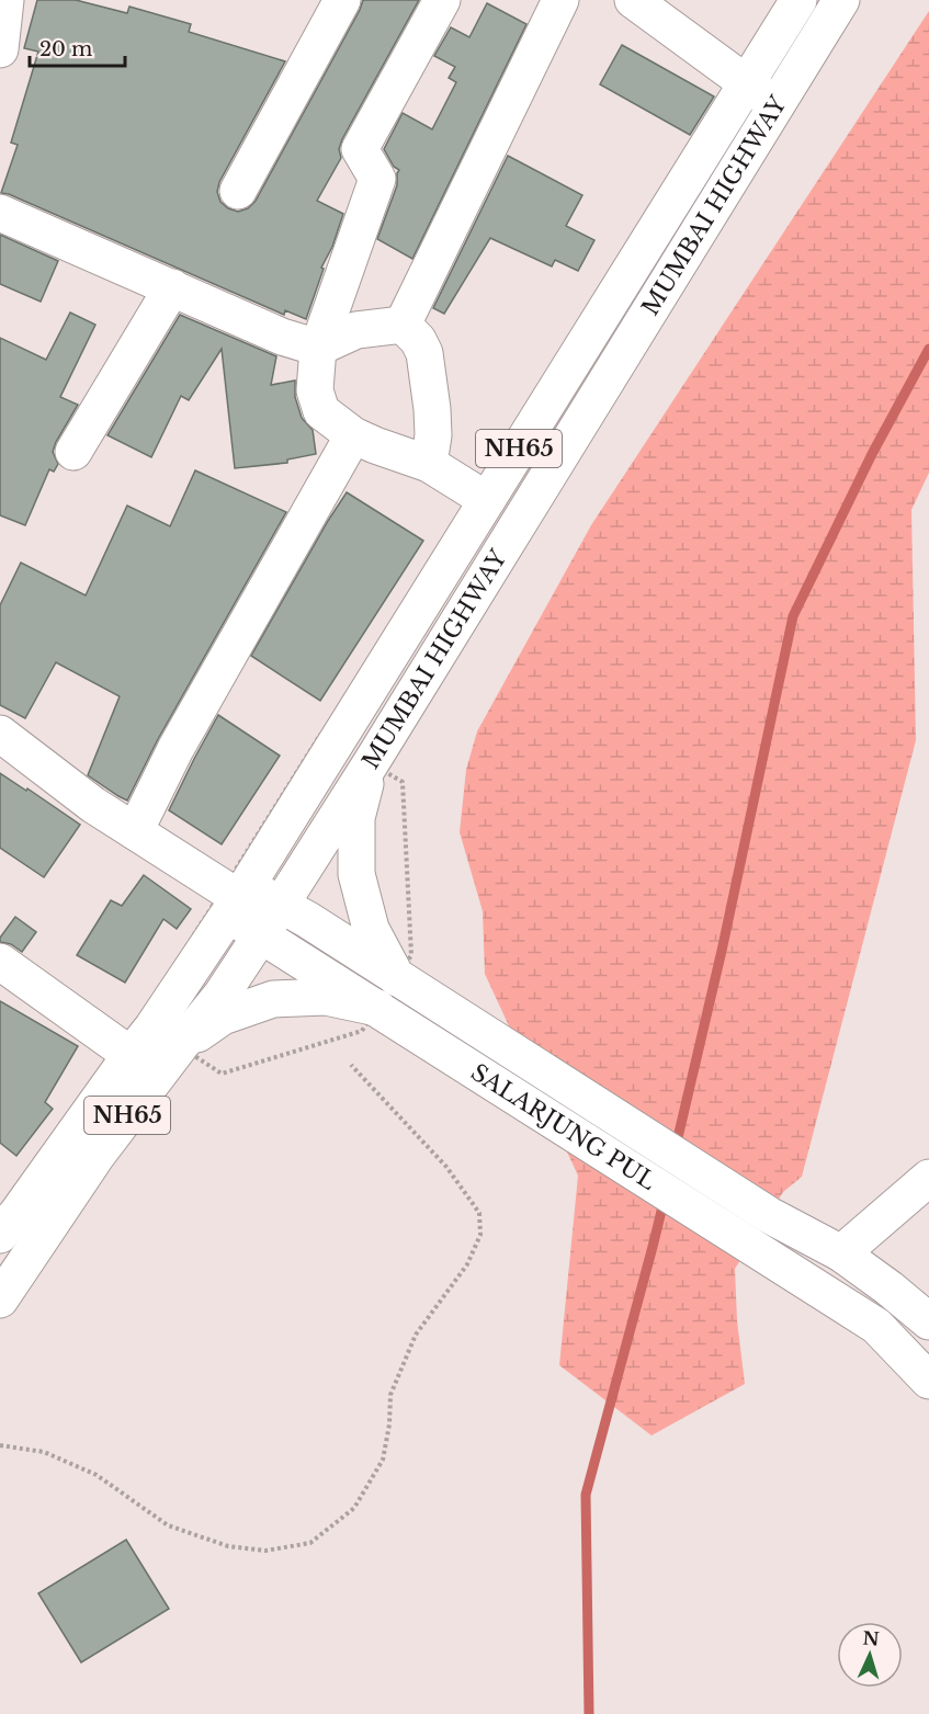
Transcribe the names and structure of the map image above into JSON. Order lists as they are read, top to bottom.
{
  "streets": {
    "main road": ["MUMBAI HIGHWAY", "NH65", "SALARJUNG PUL"]
  },
  "crossings": [
    ["MUMBAI HIGHWAY", "SALARJUNG PUL"]
  ],
  "scale_bar": "20 m",
  "north": "top"
}
